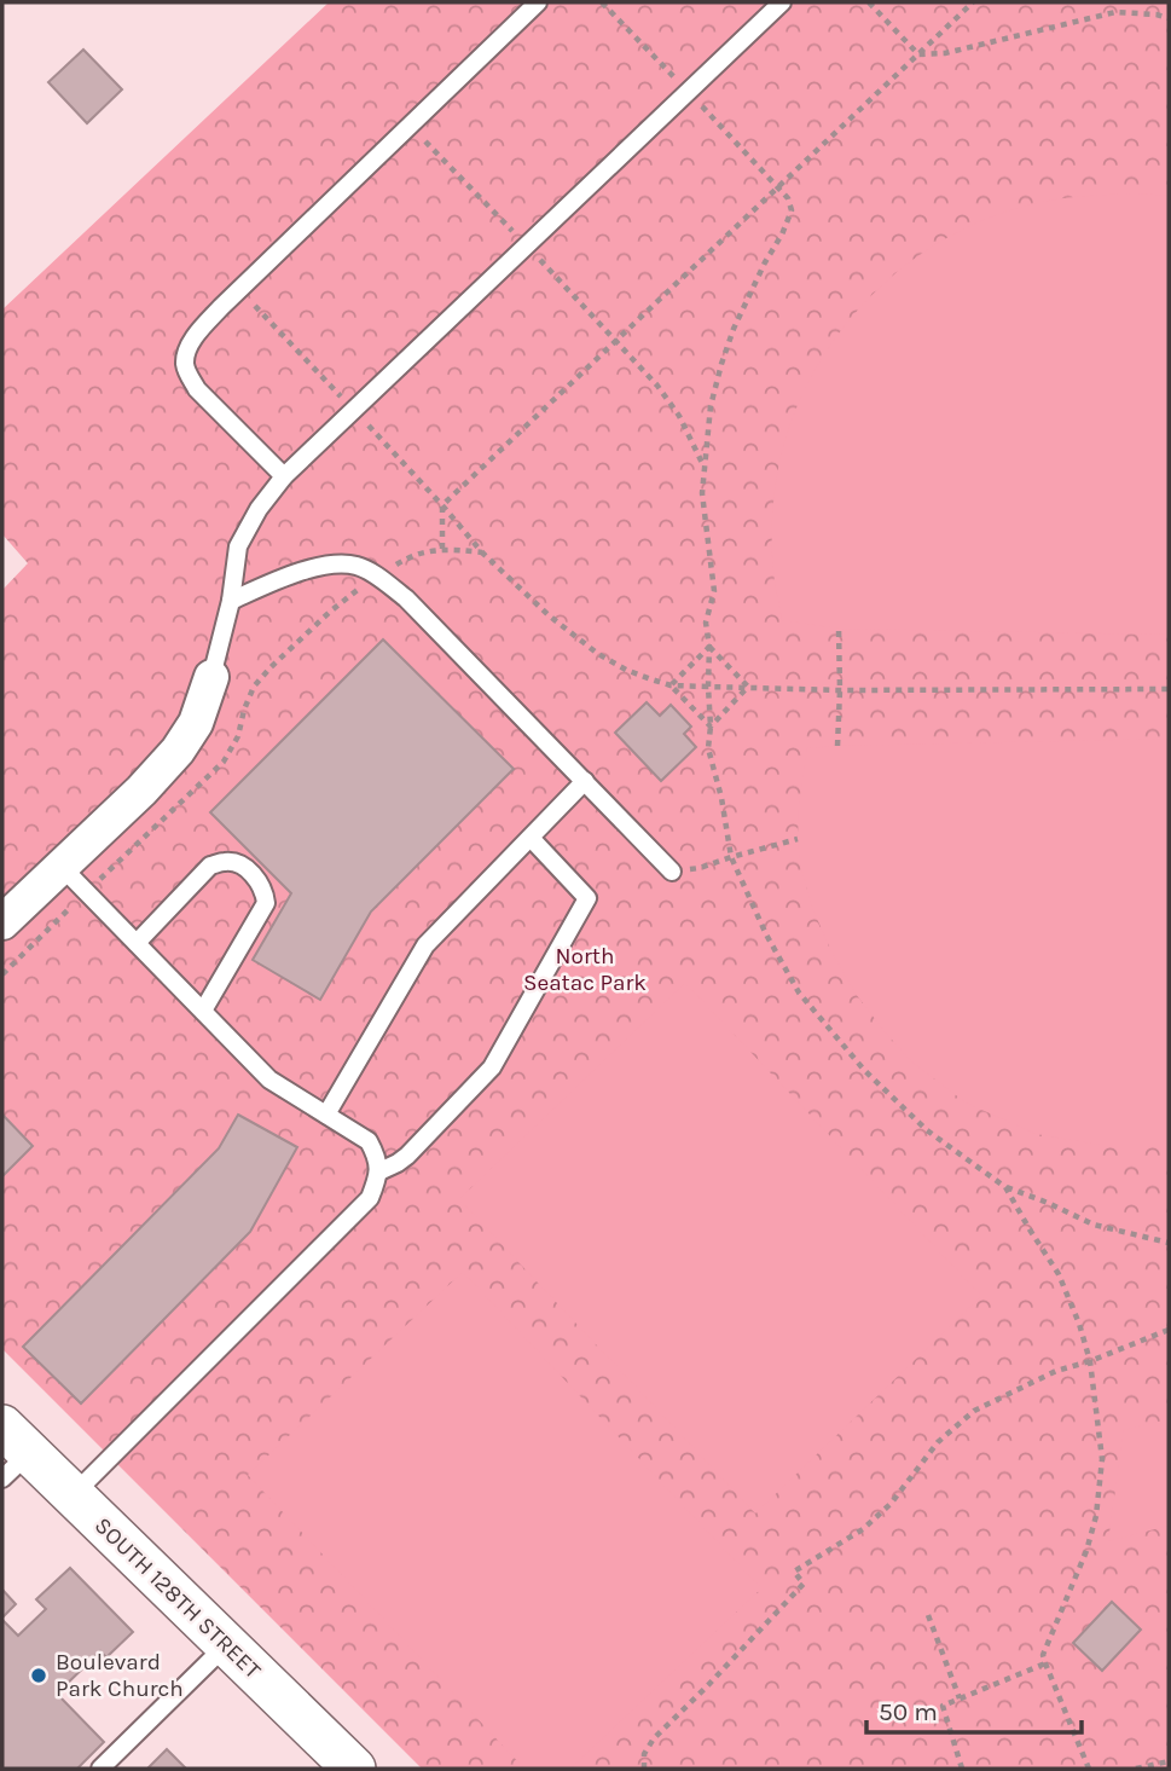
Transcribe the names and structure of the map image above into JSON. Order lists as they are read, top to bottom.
{
  "streets": {
    "street": ["SOUTH 128TH STREET"]
  },
  "parks": ["North Seatac Park"],
  "places": ["Boulevard Park Church"],
  "scale_bar": "50 m"
}
